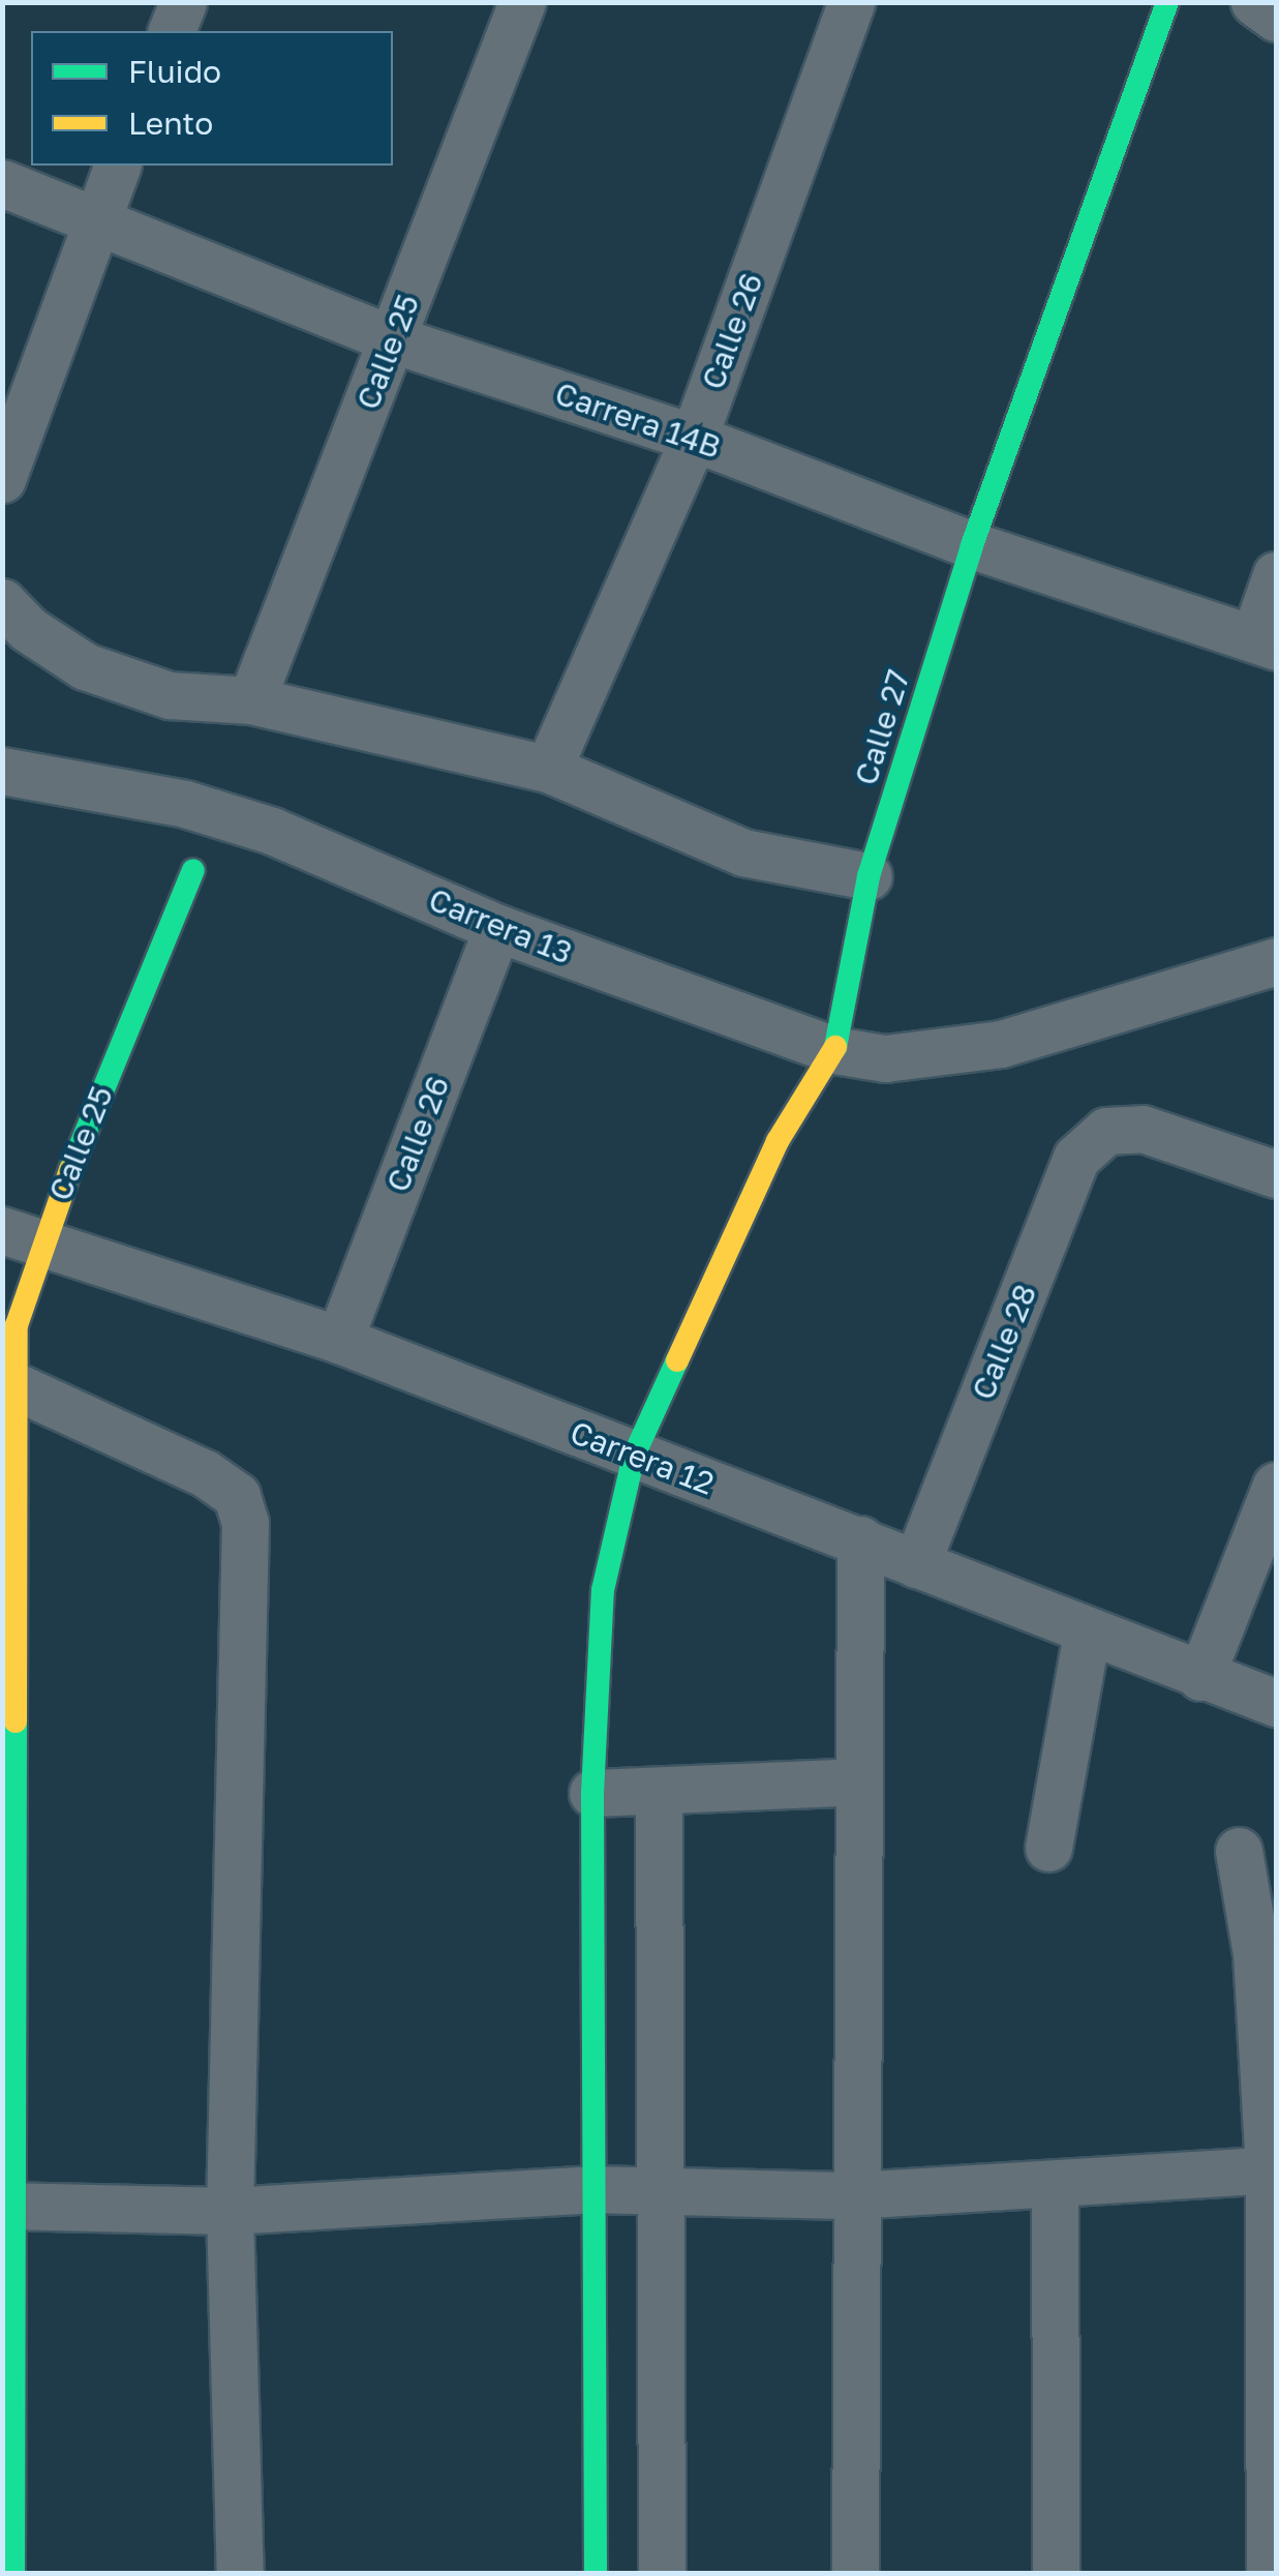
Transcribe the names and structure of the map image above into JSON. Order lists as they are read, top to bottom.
{
  "streets": {
    "street": [
      "Calle 26",
      "Calle 25",
      "Carrera 14B",
      "Calle 27",
      "Carrera 13",
      "Calle 28",
      "Carrera 12"
    ]
  },
  "crossings": [
    ["Calle 26", "Carrera 14B"],
    ["Calle 26", "Carrera 13"],
    ["Calle 26", "Carrera 12"],
    ["Calle 25", "Carrera 14B"],
    ["Calle 25", "Carrera 12"],
    ["Carrera 14B", "Calle 27"],
    ["Calle 27", "Carrera 13"],
    ["Calle 27", "Carrera 12"],
    ["Calle 28", "Carrera 12"]
  ],
  "legend": ["Fluido", "Lento"]
}
